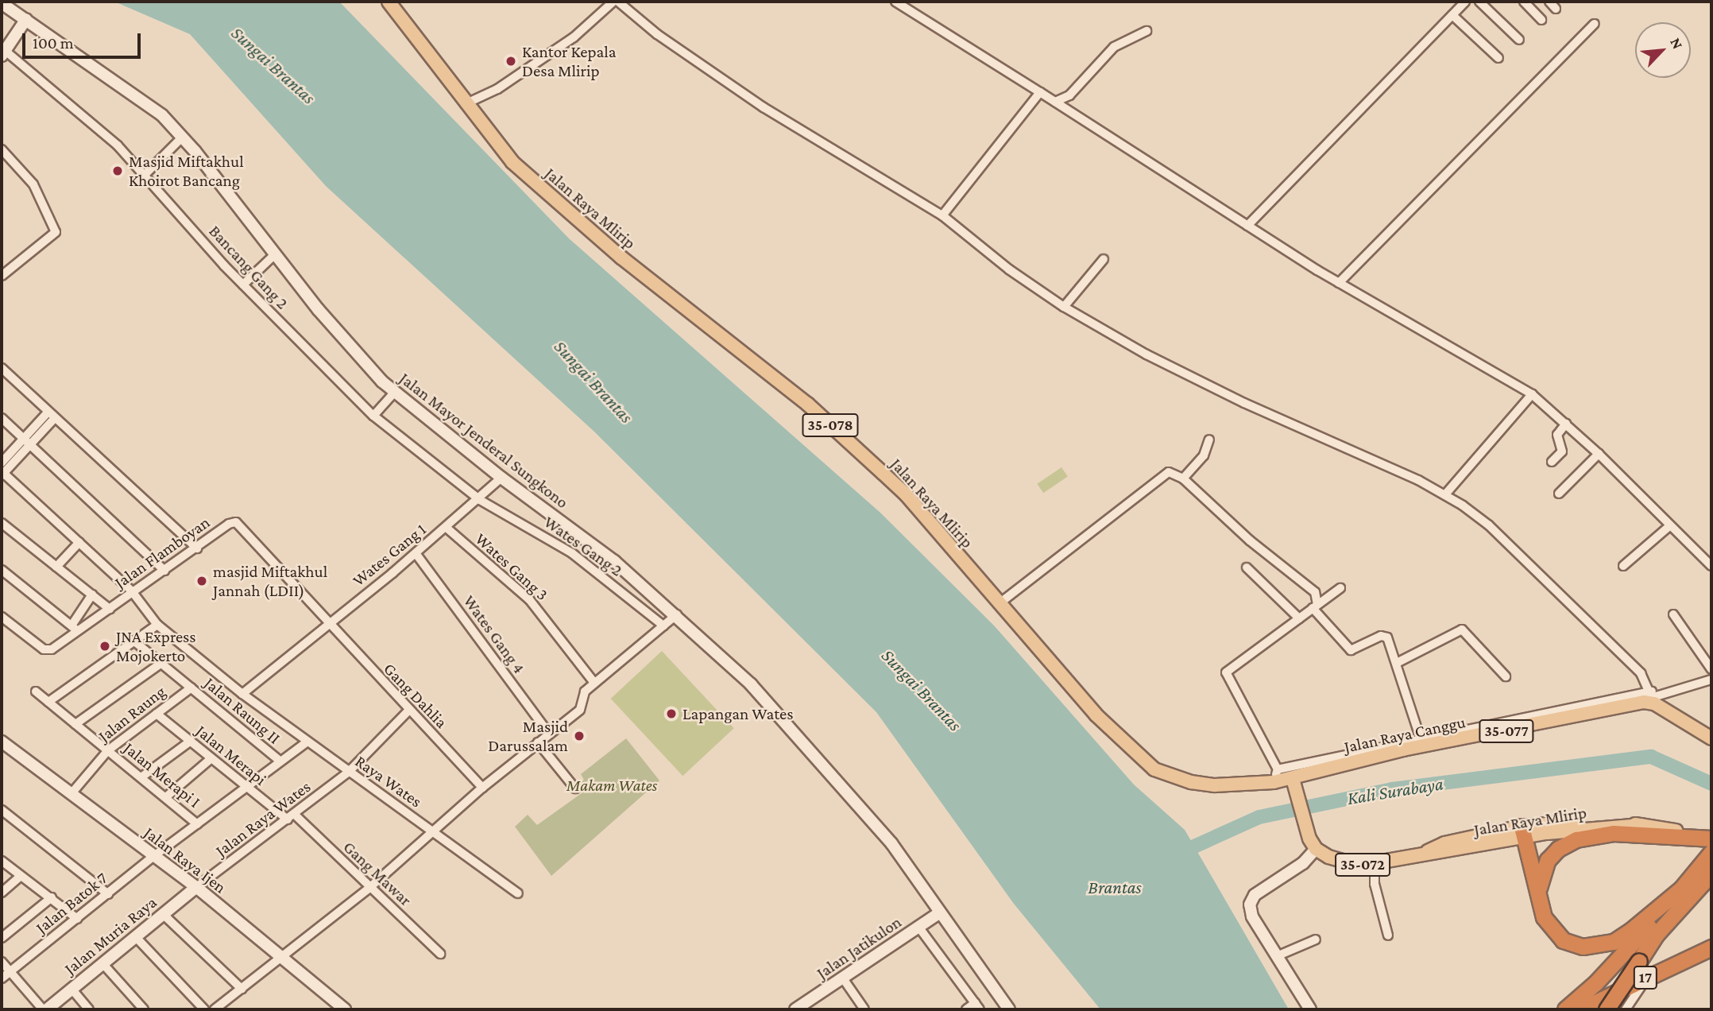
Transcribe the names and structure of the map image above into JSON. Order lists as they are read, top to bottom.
{
  "streets": {
    "highway": ["17"],
    "main road": [
      "Jalan Raya Mlirip",
      "35-078",
      "Jalan Mayor Jenderal Sungkono",
      "35-077",
      "Jalan Raya Canggu",
      "Jalan Raya Ijen",
      "35-072",
      "Jalan Muria Raya",
      "Jalan Jatikulon"
    ],
    "street": [
      "Bancang Gang 2",
      "Wates Gang 2",
      "Jalan Flamboyan",
      "Wates Gang 1",
      "Wates Gang 3",
      "Wates Gang 4",
      "Gang Dahlia",
      "Jalan Raung II",
      "Jalan Raung",
      "Jalan Merapi",
      "Jalan Merapi I",
      "Raya Wates",
      "Jalan Raya Wates",
      "Gang Mawar",
      "Jalan Batok 7"
    ]
  },
  "crossings": [
    ["Jalan Raya Mlirip", "Jalan Raya Canggu"],
    ["Bancang Gang 2", "Wates Gang 2"],
    ["Bancang Gang 2", "Wates Gang 1"],
    ["Jalan Mayor Jenderal Sungkono", "Wates Gang 1"],
    ["Jalan Mayor Jenderal Sungkono", "Jalan Jatikulon"],
    ["Wates Gang 2", "Wates Gang 1"],
    ["Jalan Flamboyan", "Wates Gang 1"],
    ["Jalan Flamboyan", "Gang Dahlia"],
    ["Jalan Flamboyan", "Raya Wates"],
    ["Wates Gang 1", "Wates Gang 3"],
    ["Wates Gang 1", "Wates Gang 4"],
    ["Wates Gang 1", "Gang Dahlia"],
    ["Wates Gang 1", "Raya Wates"],
    ["Gang Dahlia", "Jalan Raya Wates"],
    ["Jalan Raung II", "Jalan Raung"],
    ["Jalan Raung II", "Jalan Batok 7"],
    ["Jalan Raung", "Jalan Merapi"],
    ["Jalan Raung", "Jalan Merapi I"],
    ["Jalan Raung", "Jalan Raya Ijen"],
    ["Jalan Merapi", "Jalan Raya Wates"],
    ["Jalan Merapi", "Gang Mawar"],
    ["Jalan Merapi", "Jalan Batok 7"],
    ["Jalan Merapi I", "Jalan Batok 7"],
    ["Raya Wates", "Jalan Raya Wates"],
    ["Raya Wates", "Jalan Batok 7"],
    ["Jalan Raya Wates", "Jalan Raya Ijen"],
    ["Jalan Raya Wates", "Gang Mawar"],
    ["Jalan Raya Wates", "Jalan Muria Raya"],
    ["Jalan Raya Ijen", "Jalan Batok 7"],
    ["Jalan Raya Ijen", "Jalan Muria Raya"]
  ],
  "water": ["Sungai Brantas", "Kali Surabaya", "Brantas"],
  "parks": ["Makam Wates"],
  "places": [
    "Kantor Kepala Desa Mlirip",
    "Masjid Miftakhul Khoirot Bancang",
    "masjid Miftakhul Jannah (LDII)",
    "JNA Express Mojokerto",
    "Lapangan Wates",
    "Masjid Darussalam"
  ],
  "scale_bar": "100 m",
  "north": "top right"
}
